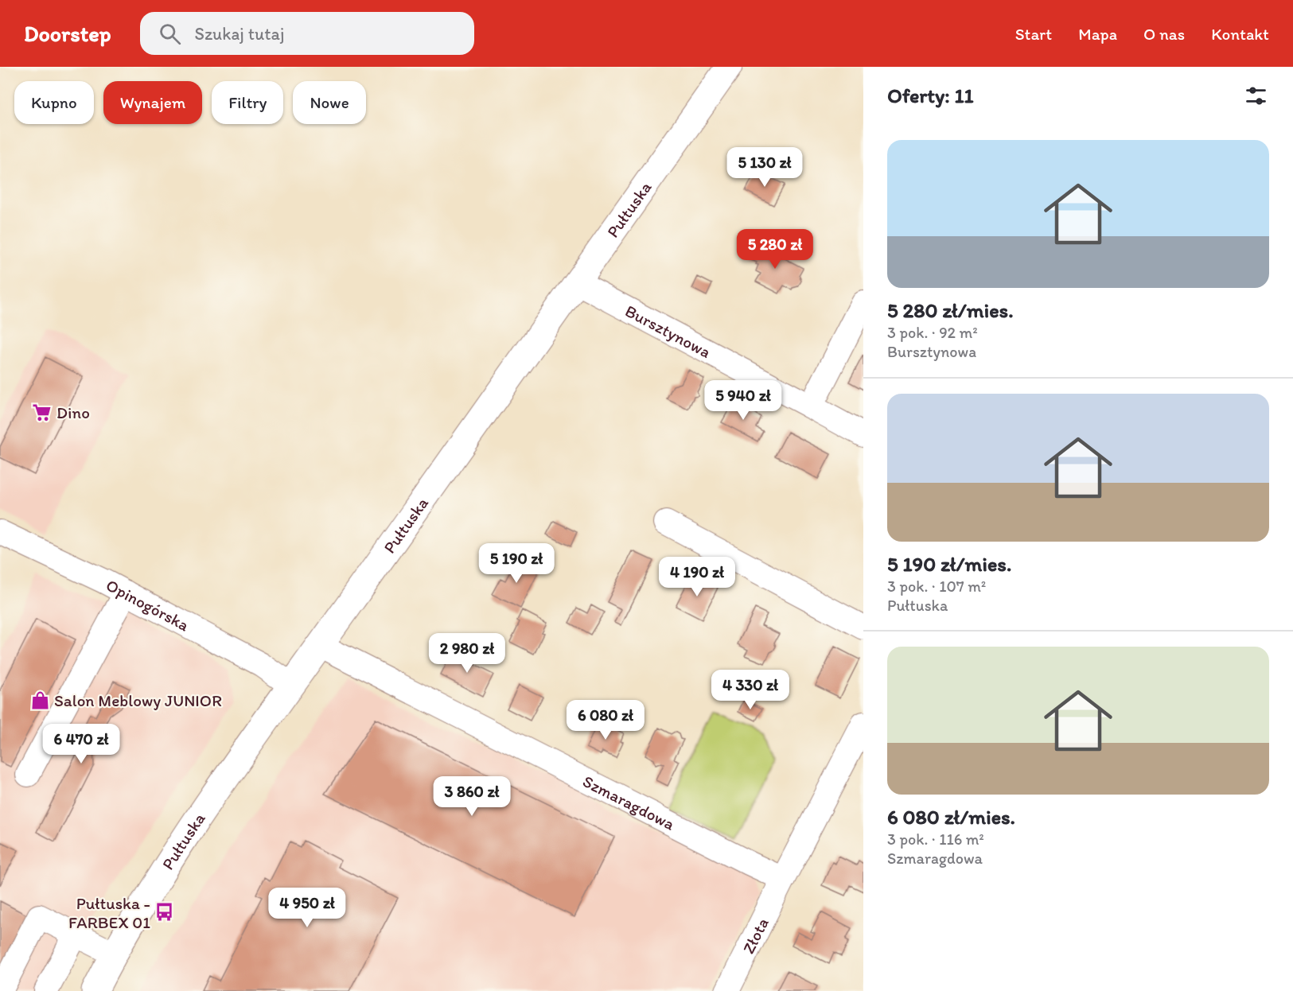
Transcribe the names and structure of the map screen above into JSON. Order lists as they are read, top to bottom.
{
  "streets": {
    "main road": ["Pułtuska"],
    "street": [
      "Bursztynowa",
      "Opinogórska",
      "Szmaragdowa",
      "Złota"
    ]
  },
  "crossings": [
    ["Pułtuska", "Bursztynowa"],
    ["Pułtuska", "Opinogórska"],
    ["Pułtuska", "Szmaragdowa"],
    ["Szmaragdowa", "Złota"]
  ],
  "places": {
    "supermarket": ["Dino"],
    "shop": ["Salon Meblowy JUNIOR"],
    "bus stop": ["Pułtuska - FARBEX 01"]
  },
  "page": {
    "header": "Doorstep",
    "search": "Szukaj tutaj",
    "nav": [
      "Start",
      "Mapa",
      "O nas",
      "Kontakt"
    ],
    "heading": "Oferty: 11",
    "chip": [
      "Kupno",
      "Wynajem",
      "Filtry",
      "Nowe"
    ],
    "list": [
      {
        "name": "5 280 zł/mies.",
        "note": "3 pok. · 92 m² · Bursztynowa"
      },
      {
        "name": "5 190 zł/mies.",
        "note": "3 pok. · 107 m² · Pułtuska"
      },
      {
        "name": "6 080 zł/mies.",
        "note": "3 pok. · 116 m² · Szmaragdowa"
      }
    ],
    "price": [
      "5 130 zł",
      "5 280 zł",
      "5 940 zł",
      "5 190 zł",
      "4 190 zł",
      "2 980 zł",
      "4 330 zł",
      "6 080 zł",
      "6 470 zł",
      "3 860 zł",
      "4 950 zł"
    ]
  }
}
